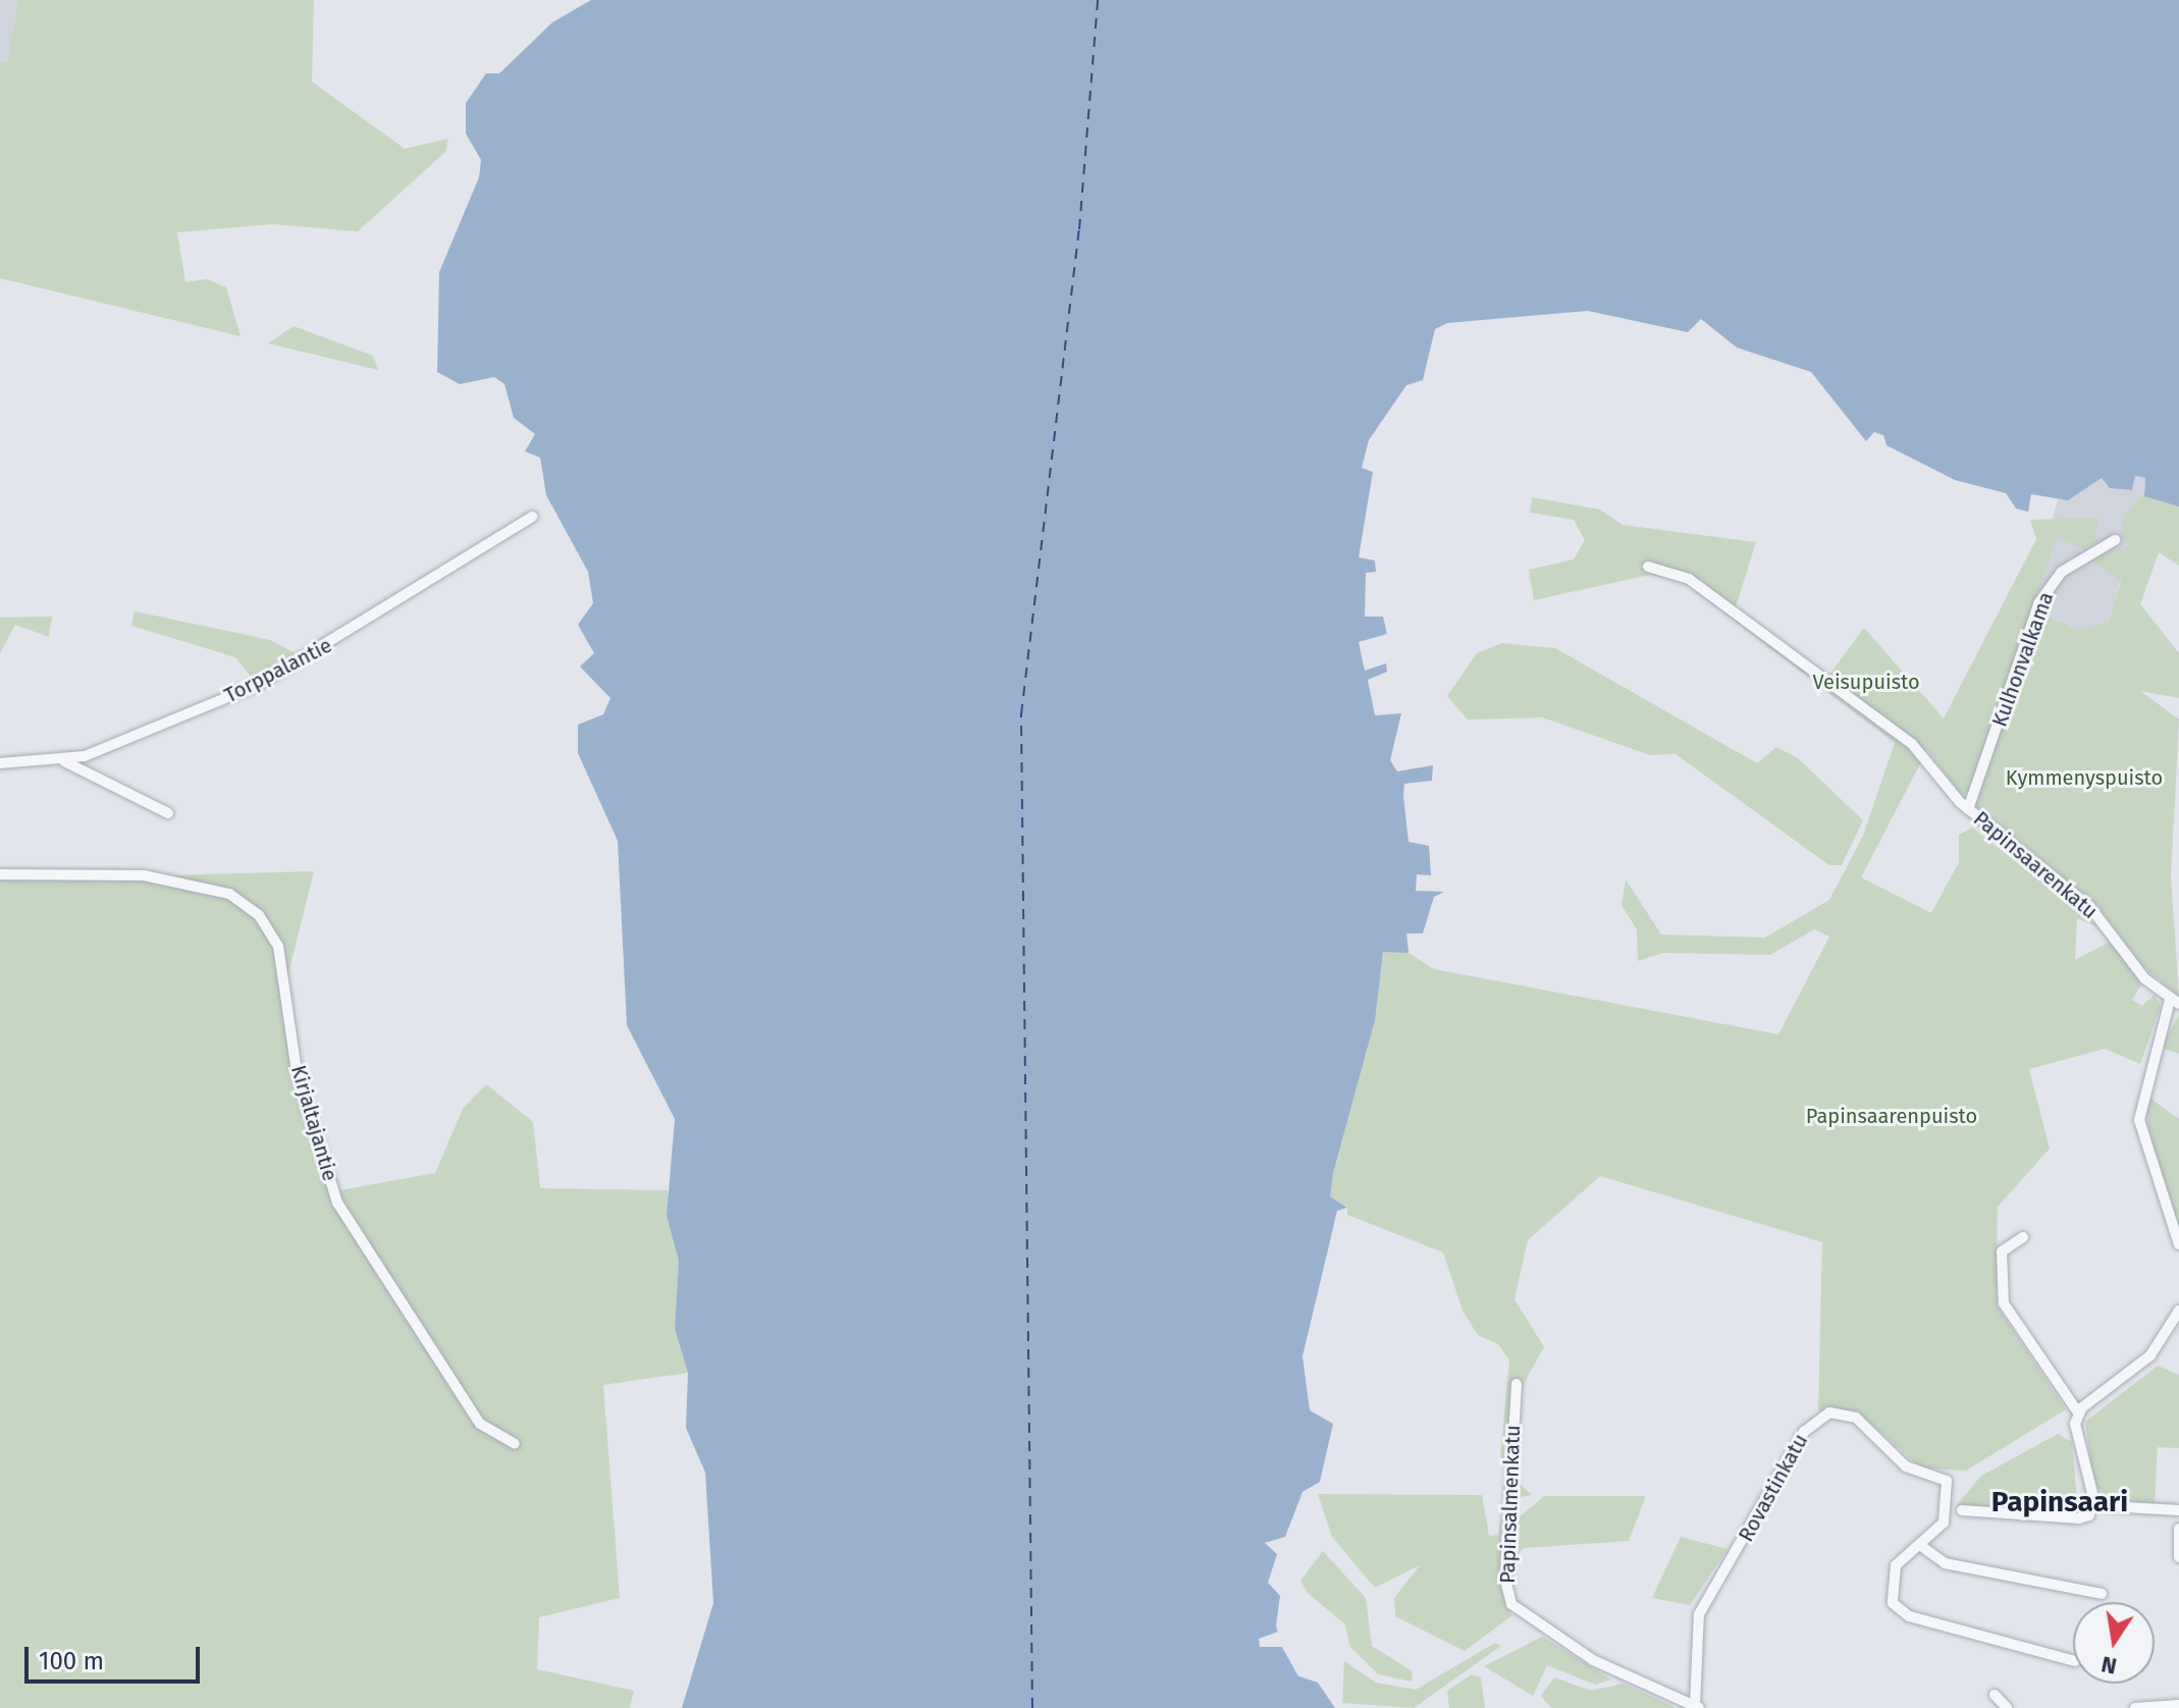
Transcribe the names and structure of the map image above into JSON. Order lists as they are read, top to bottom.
{
  "streets": {
    "street": [
      "Kulhonvalkama",
      "Torppalantie",
      "Papinsaarenkatu",
      "Kirjaltajantie",
      "Rovastinkatu",
      "Papinsalmenkatu"
    ]
  },
  "crossings": [
    ["Kulhonvalkama", "Papinsaarenkatu"],
    ["Rovastinkatu", "Papinsalmenkatu"]
  ],
  "districts": ["Papinsaari"],
  "parks": ["Veisupuisto", "Kymmenyspuisto", "Papinsaarenpuisto"],
  "scale_bar": "100 m",
  "north": "bottom"
}
